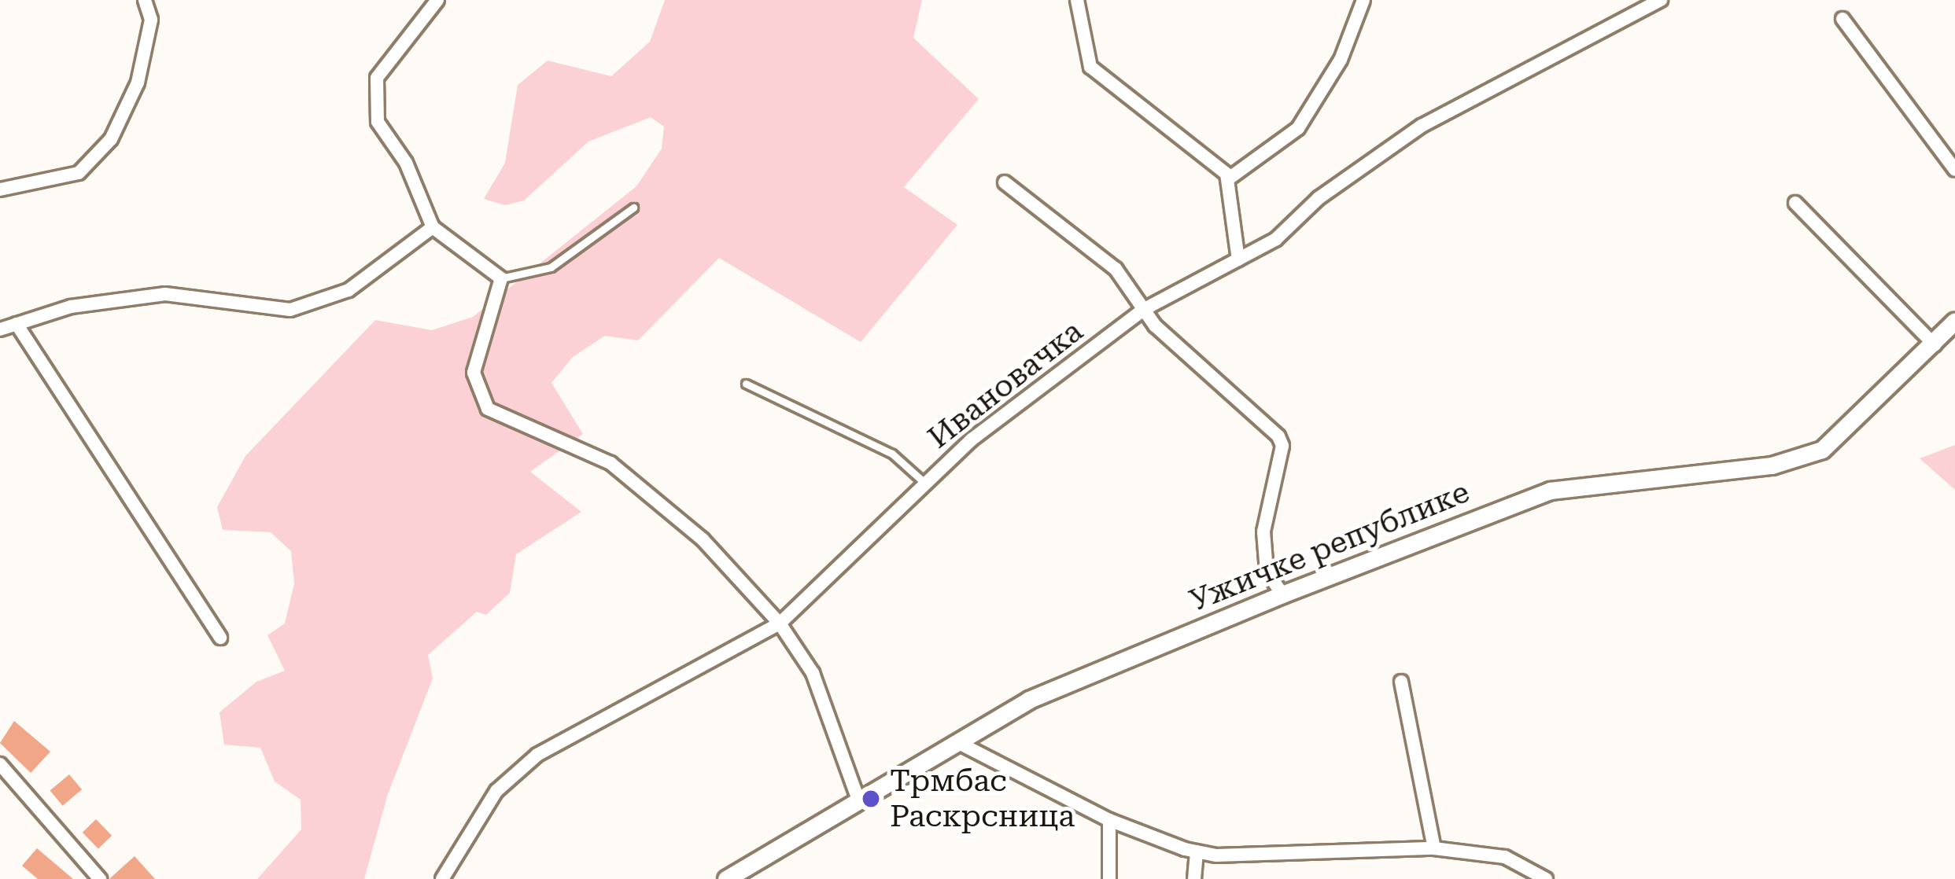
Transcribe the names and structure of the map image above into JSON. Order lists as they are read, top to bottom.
{
  "streets": {
    "street": ["Ивановачка", "Ужичке републике"]
  },
  "places": ["Трмбас Раскрсница"]
}
